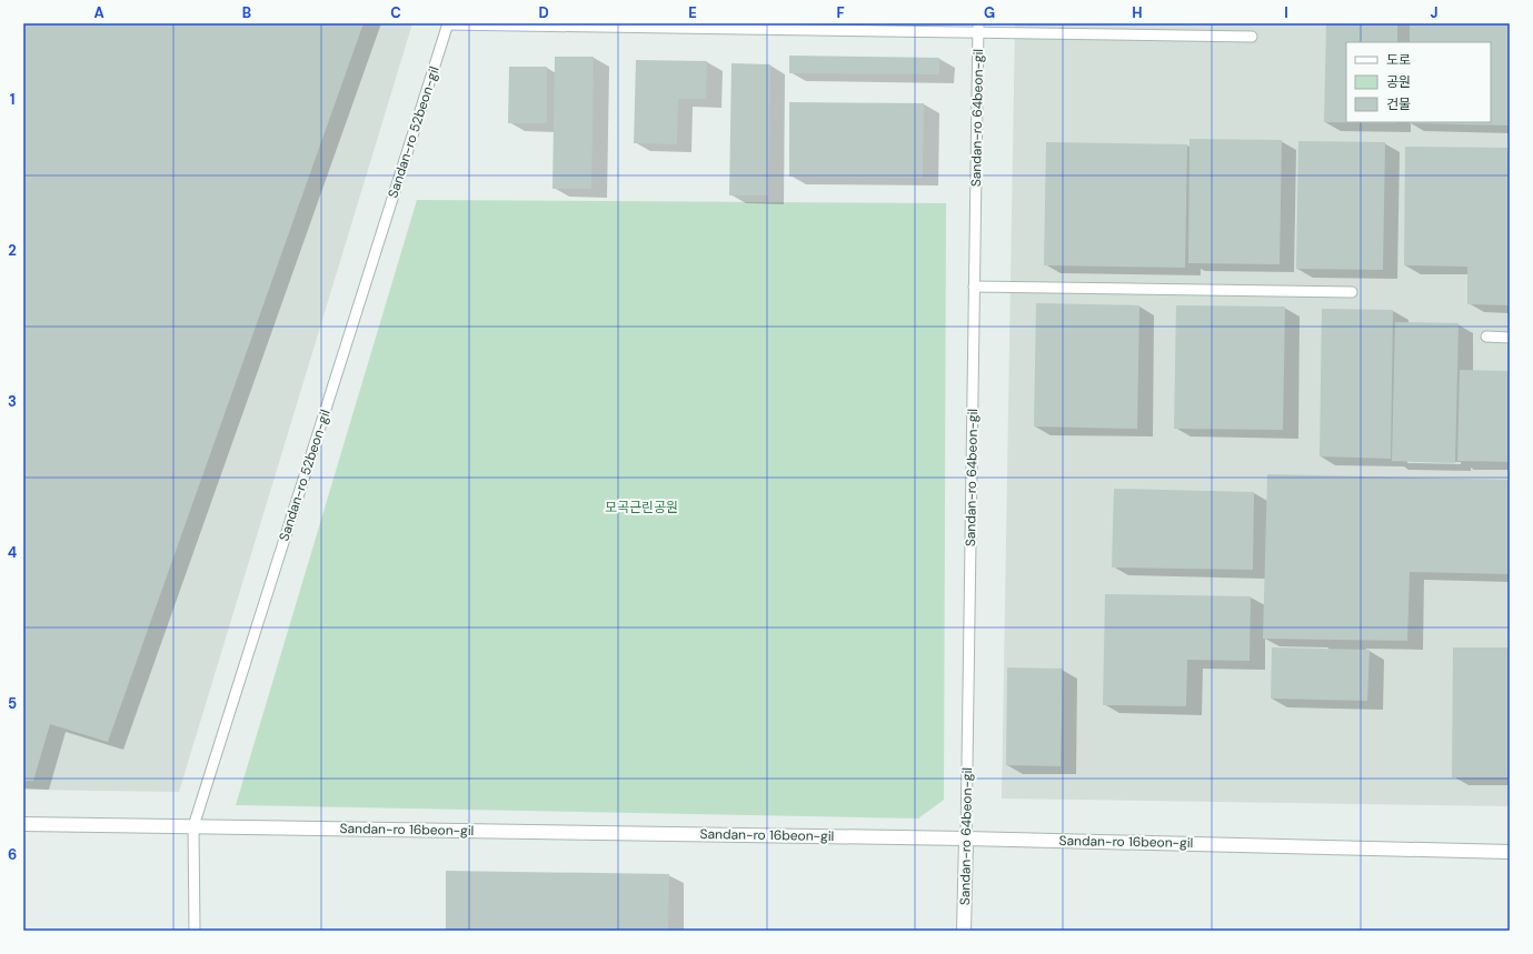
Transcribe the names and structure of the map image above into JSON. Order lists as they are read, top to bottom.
{
  "streets": {
    "street": ["Sandan-ro 64beon-gil", "Sandan-ro 16beon-gil"],
    "lane": ["Sandan-ro 52beon-gil"]
  },
  "crossings": [
    ["Sandan-ro 64beon-gil", "Sandan-ro 52beon-gil"],
    ["Sandan-ro 64beon-gil", "Sandan-ro 16beon-gil"],
    ["Sandan-ro 52beon-gil", "Sandan-ro 16beon-gil"]
  ],
  "parks": ["모곡근린공원"],
  "legend": ["도로", "공원", "건물"],
  "grid": {
    "columns": [
      "A",
      "B",
      "C",
      "D",
      "E",
      "F",
      "G",
      "H",
      "I",
      "J"
    ],
    "rows": [
      "1",
      "2",
      "3",
      "4",
      "5",
      "6"
    ]
  }
}
